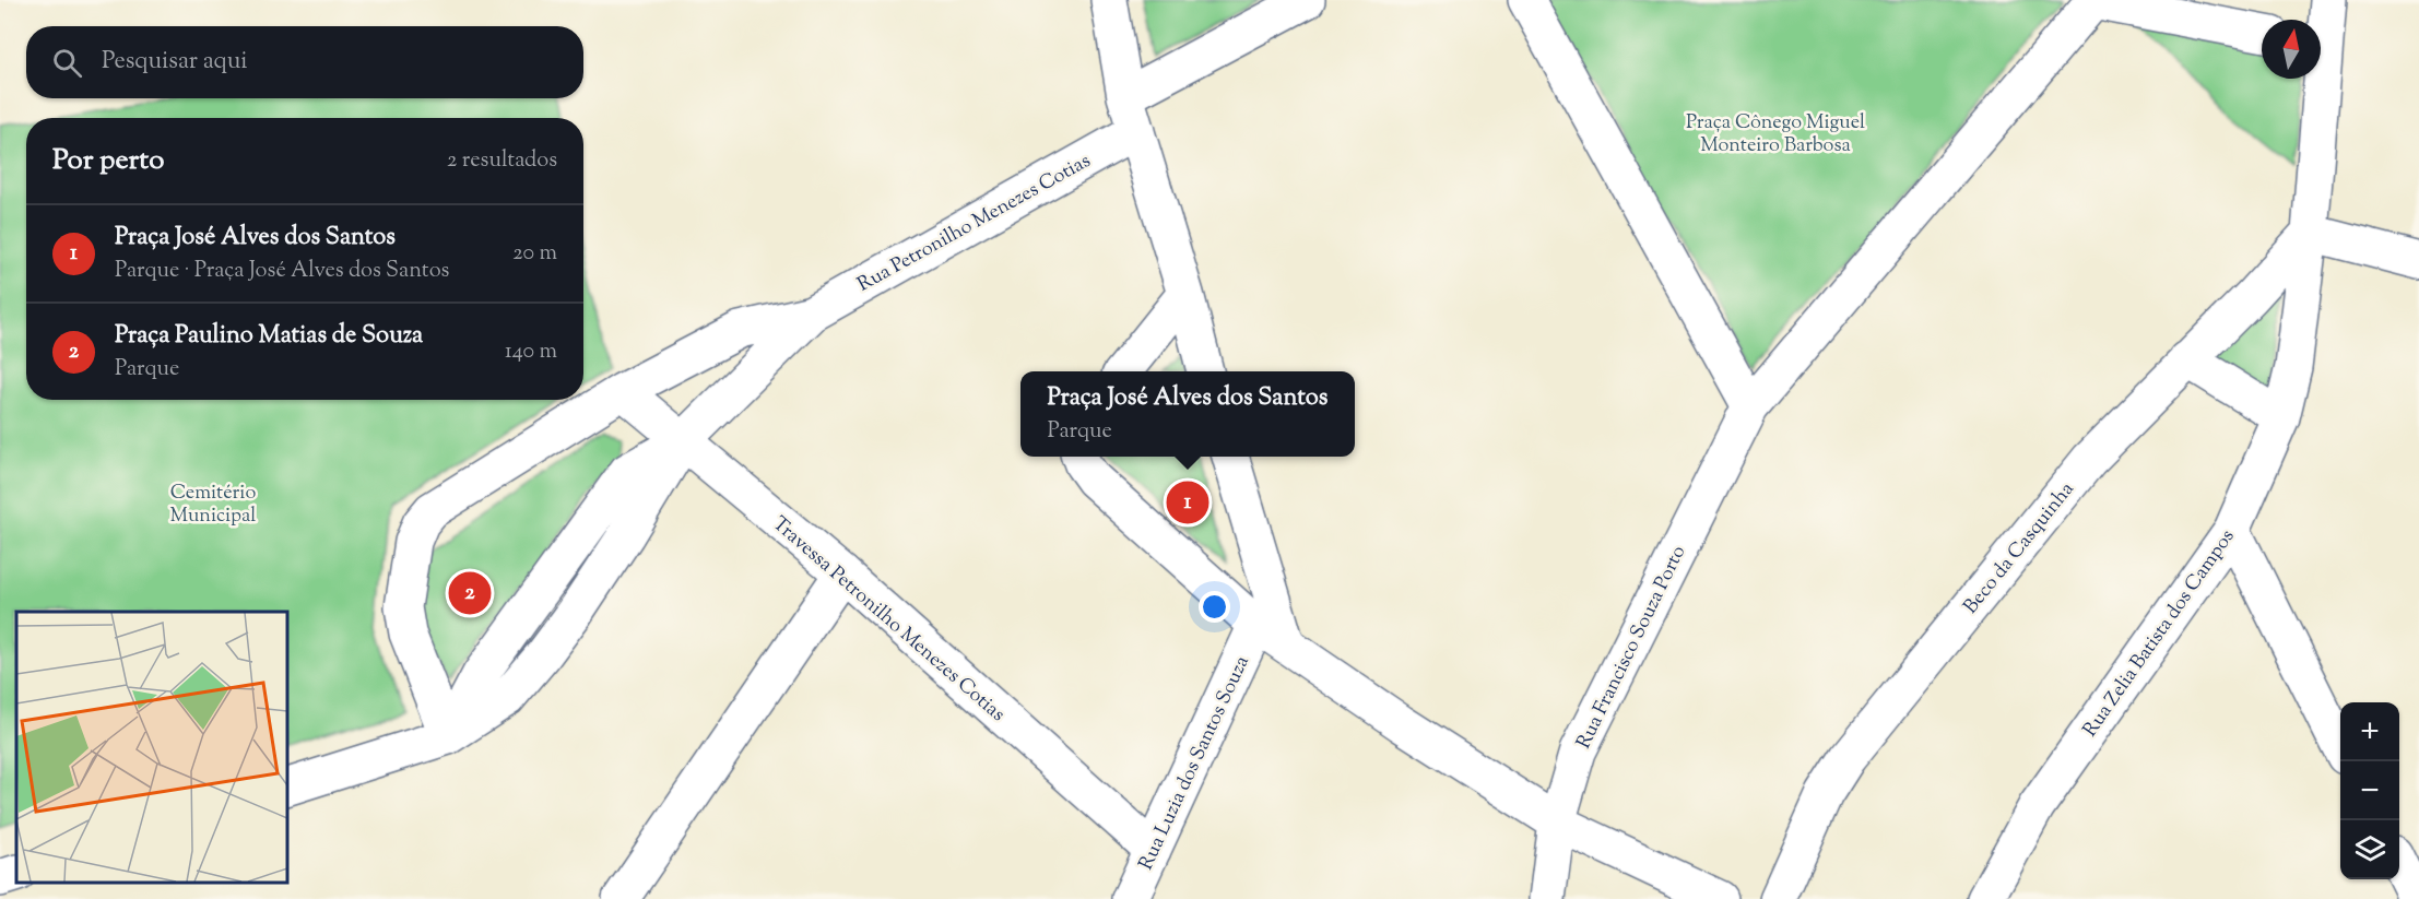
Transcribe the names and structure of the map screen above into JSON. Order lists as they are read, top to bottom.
{
  "streets": {
    "street": [
      "Rua Petronilho Menezes Cotias",
      "Beco da Casquinha",
      "Travessa Petronilho Menezes Cotias",
      "Rua Zelia Batista dos Campos",
      "Rua Francisco Souza Porto",
      "Rua Luzia dos Santos Souza"
    ]
  },
  "crossings": [
    ["Rua Petronilho Menezes Cotias", "Travessa Petronilho Menezes Cotias"],
    ["Beco da Casquinha", "Rua Zelia Batista dos Campos"],
    ["Travessa Petronilho Menezes Cotias", "Rua Luzia dos Santos Souza"]
  ],
  "parks": ["Praça Cônego Miguel Monteiro Barbosa", "Cemitério Municipal"],
  "north": "top",
  "page": {
    "search": "Pesquisar aqui",
    "heading": ["Por perto", "2 resultados"],
    "list": [
      {
        "mark": "1",
        "name": "Praça José Alves dos Santos",
        "note": "Parque · Praça José Alves dos Santos",
        "value": "20 m"
      },
      {
        "mark": "2",
        "name": "Praça Paulino Matias de Souza",
        "note": "Parque",
        "value": "140 m"
      }
    ],
    "popup": ["Praça José Alves dos Santos", "Parque"],
    "pins": ["1", "2"],
    "map_buttons": ["+", "−"]
  }
}
